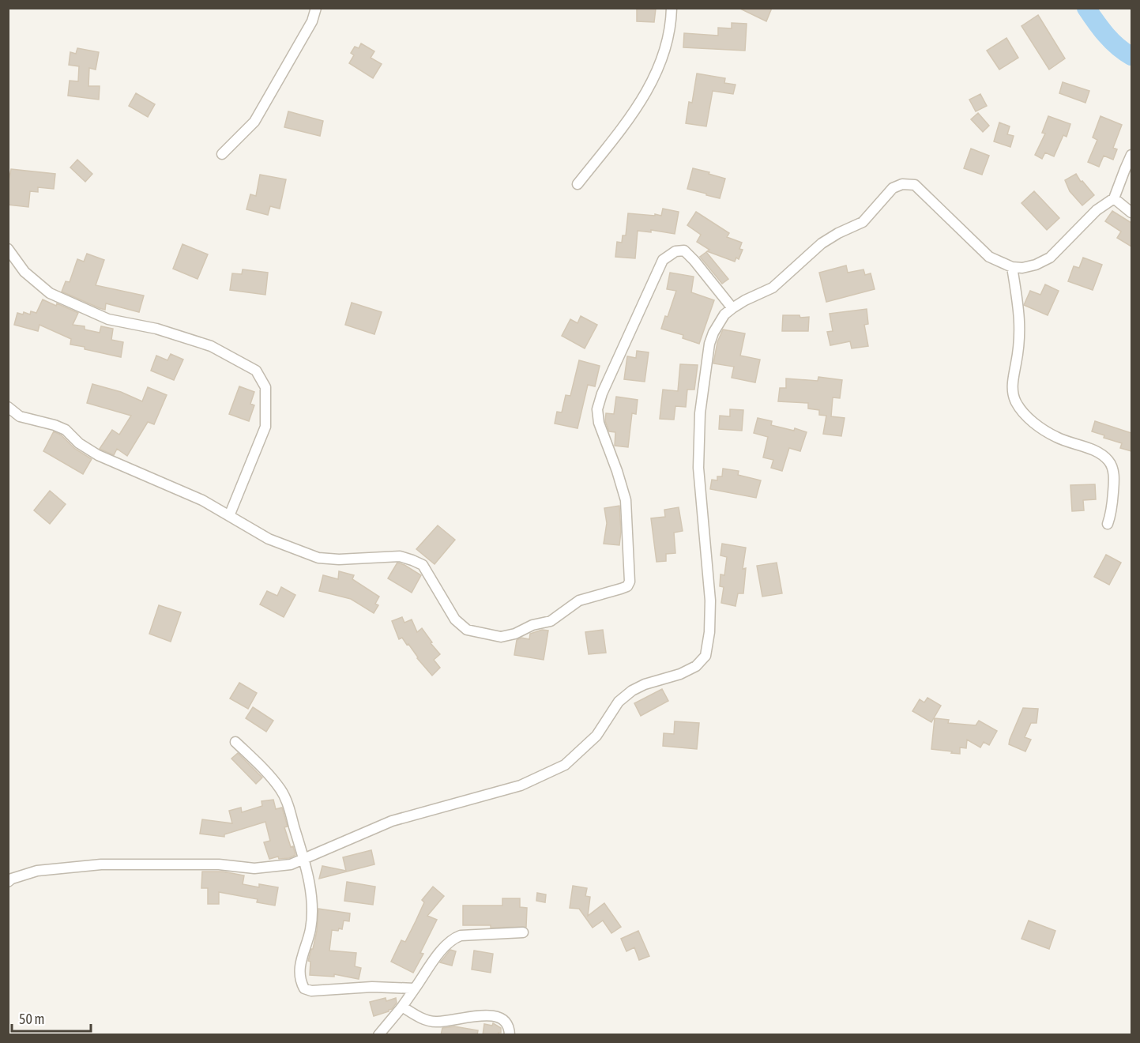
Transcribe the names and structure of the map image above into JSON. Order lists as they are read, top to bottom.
{
  "scale_bar": "50 m"
}
